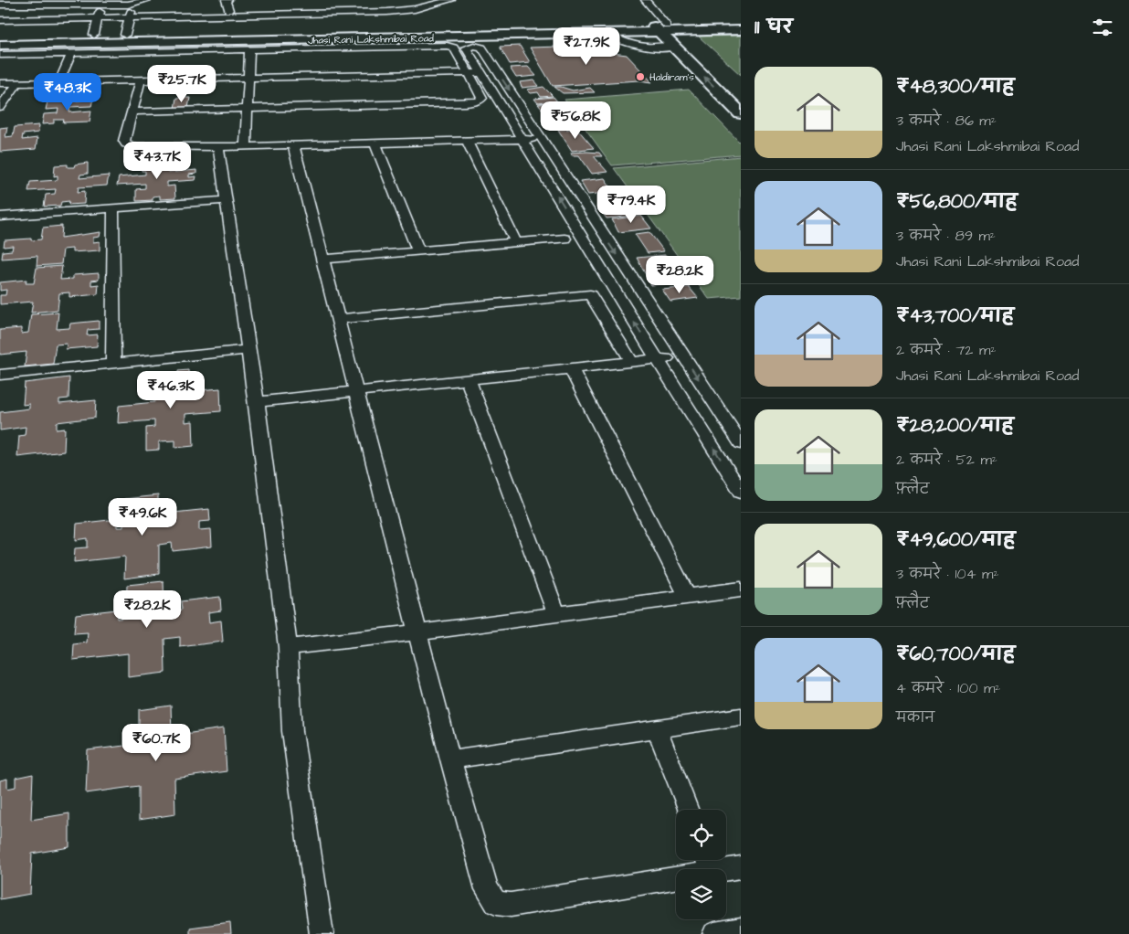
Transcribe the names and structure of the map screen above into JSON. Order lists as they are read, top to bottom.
{
  "streets": {
    "main road": ["Jhasi Rani Lakshmibai Road"]
  },
  "places": ["Haldiram's"],
  "page": {
    "heading": "11 घर",
    "price": [
      "₹27.9K",
      "₹25.7K",
      "₹48.3K",
      "₹56.8K",
      "₹43.7K",
      "₹79.4K",
      "₹28.2K",
      "₹46.3K",
      "₹49.6K",
      "₹28.2K",
      "₹60.7K"
    ],
    "list": [
      {
        "name": "₹48,300/माह",
        "note": "3 कमरे · 86 m² · Jhasi Rani Lakshmibai Road"
      },
      {
        "name": "₹56,800/माह",
        "note": "3 कमरे · 89 m² · Jhasi Rani Lakshmibai Road"
      },
      {
        "name": "₹43,700/माह",
        "note": "2 कमरे · 72 m² · Jhasi Rani Lakshmibai Road"
      },
      {
        "name": "₹28,200/माह",
        "note": "2 कमरे · 52 m² · फ़्लैट"
      },
      {
        "name": "₹49,600/माह",
        "note": "3 कमरे · 104 m² · फ़्लैट"
      },
      {
        "name": "₹60,700/माह",
        "note": "4 कमरे · 100 m² · मकान"
      }
    ]
  }
}
